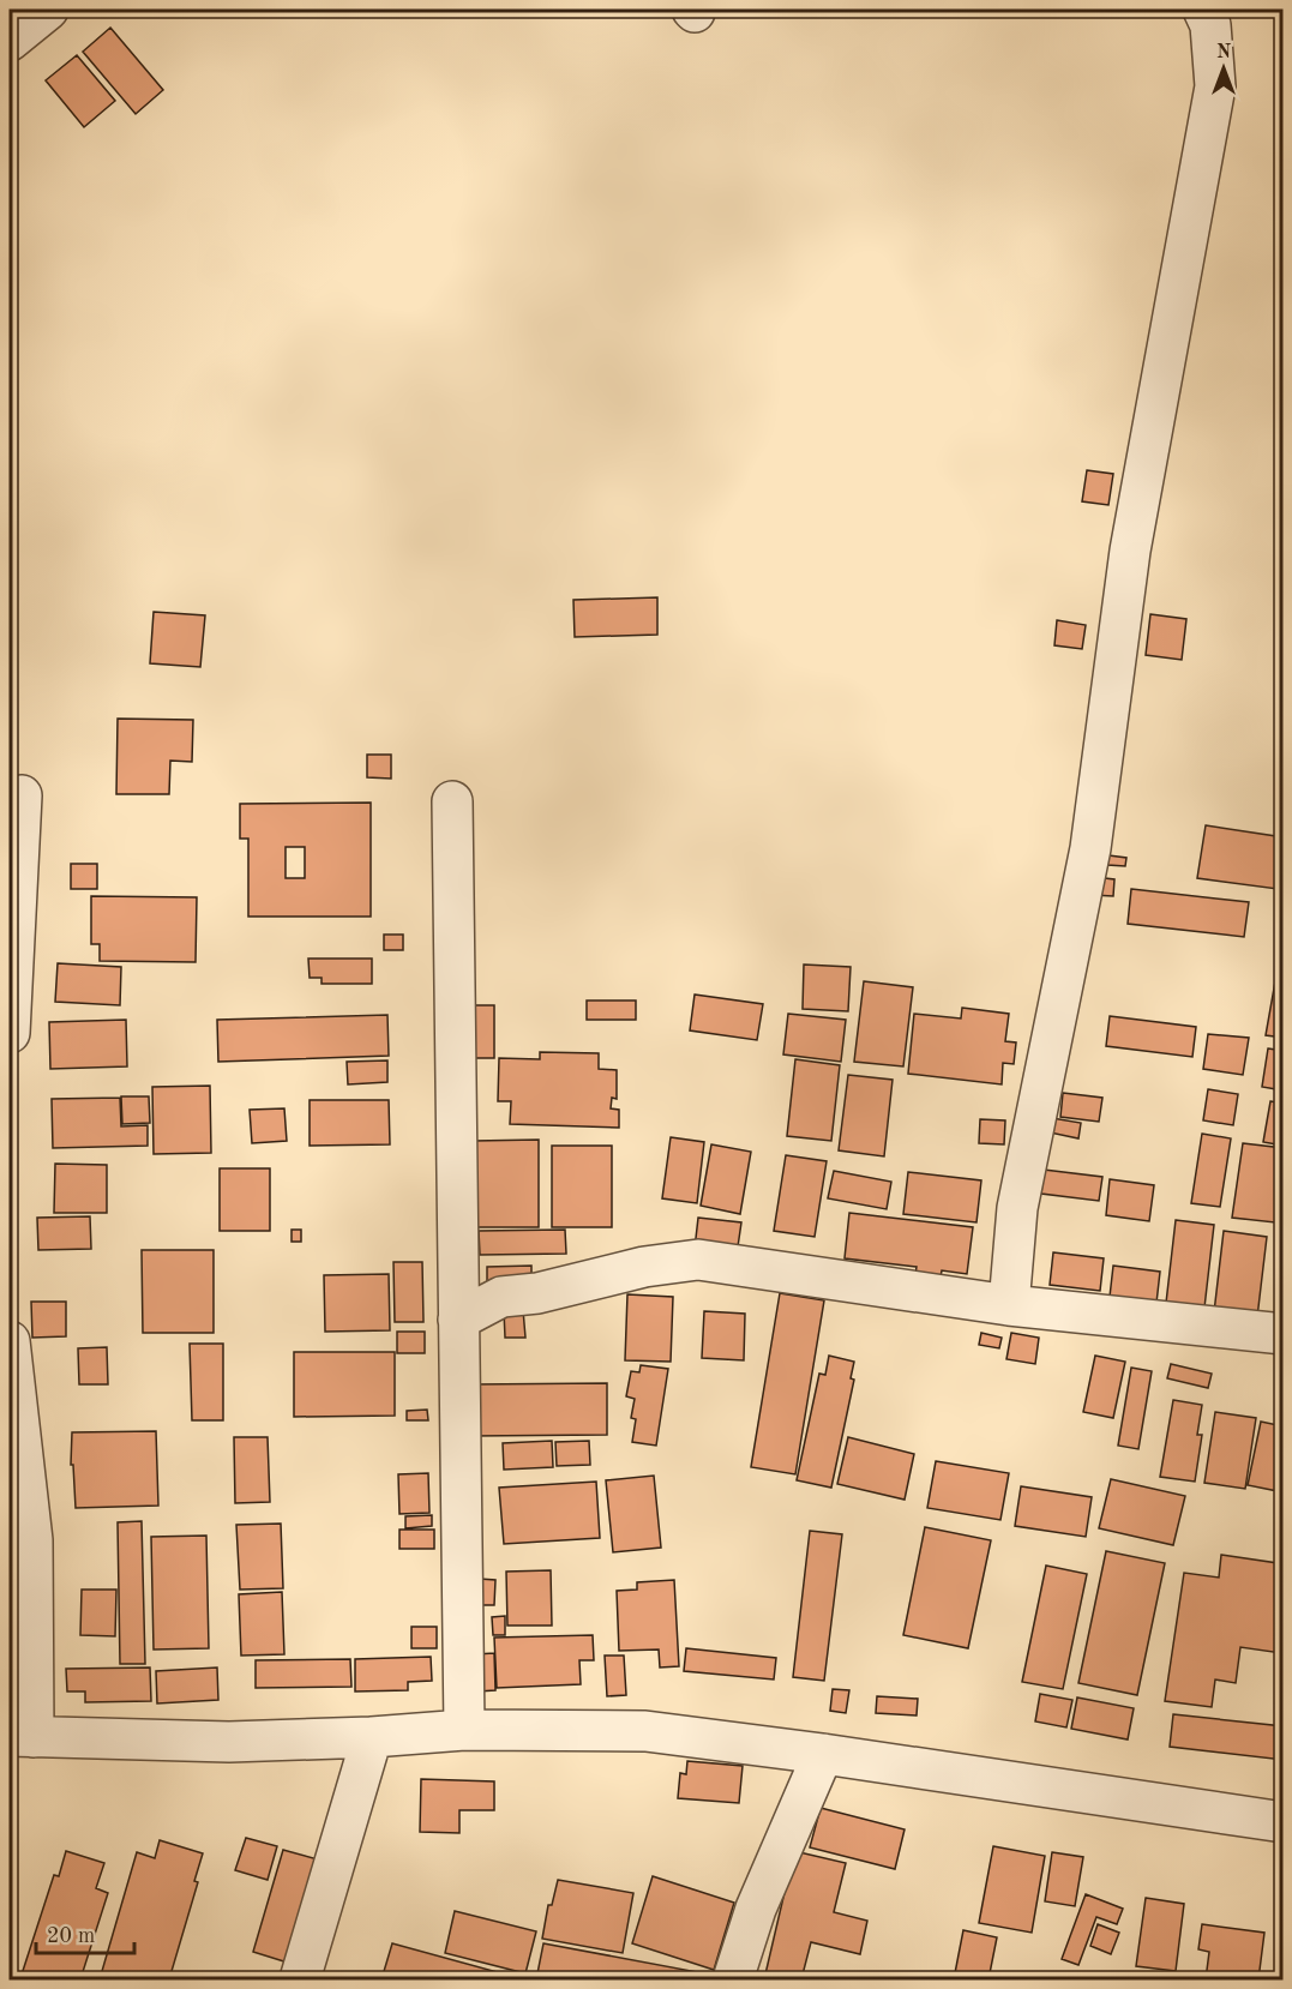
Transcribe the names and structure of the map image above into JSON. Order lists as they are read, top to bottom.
{
  "scale_bar": "20 m",
  "north": "top"
}
